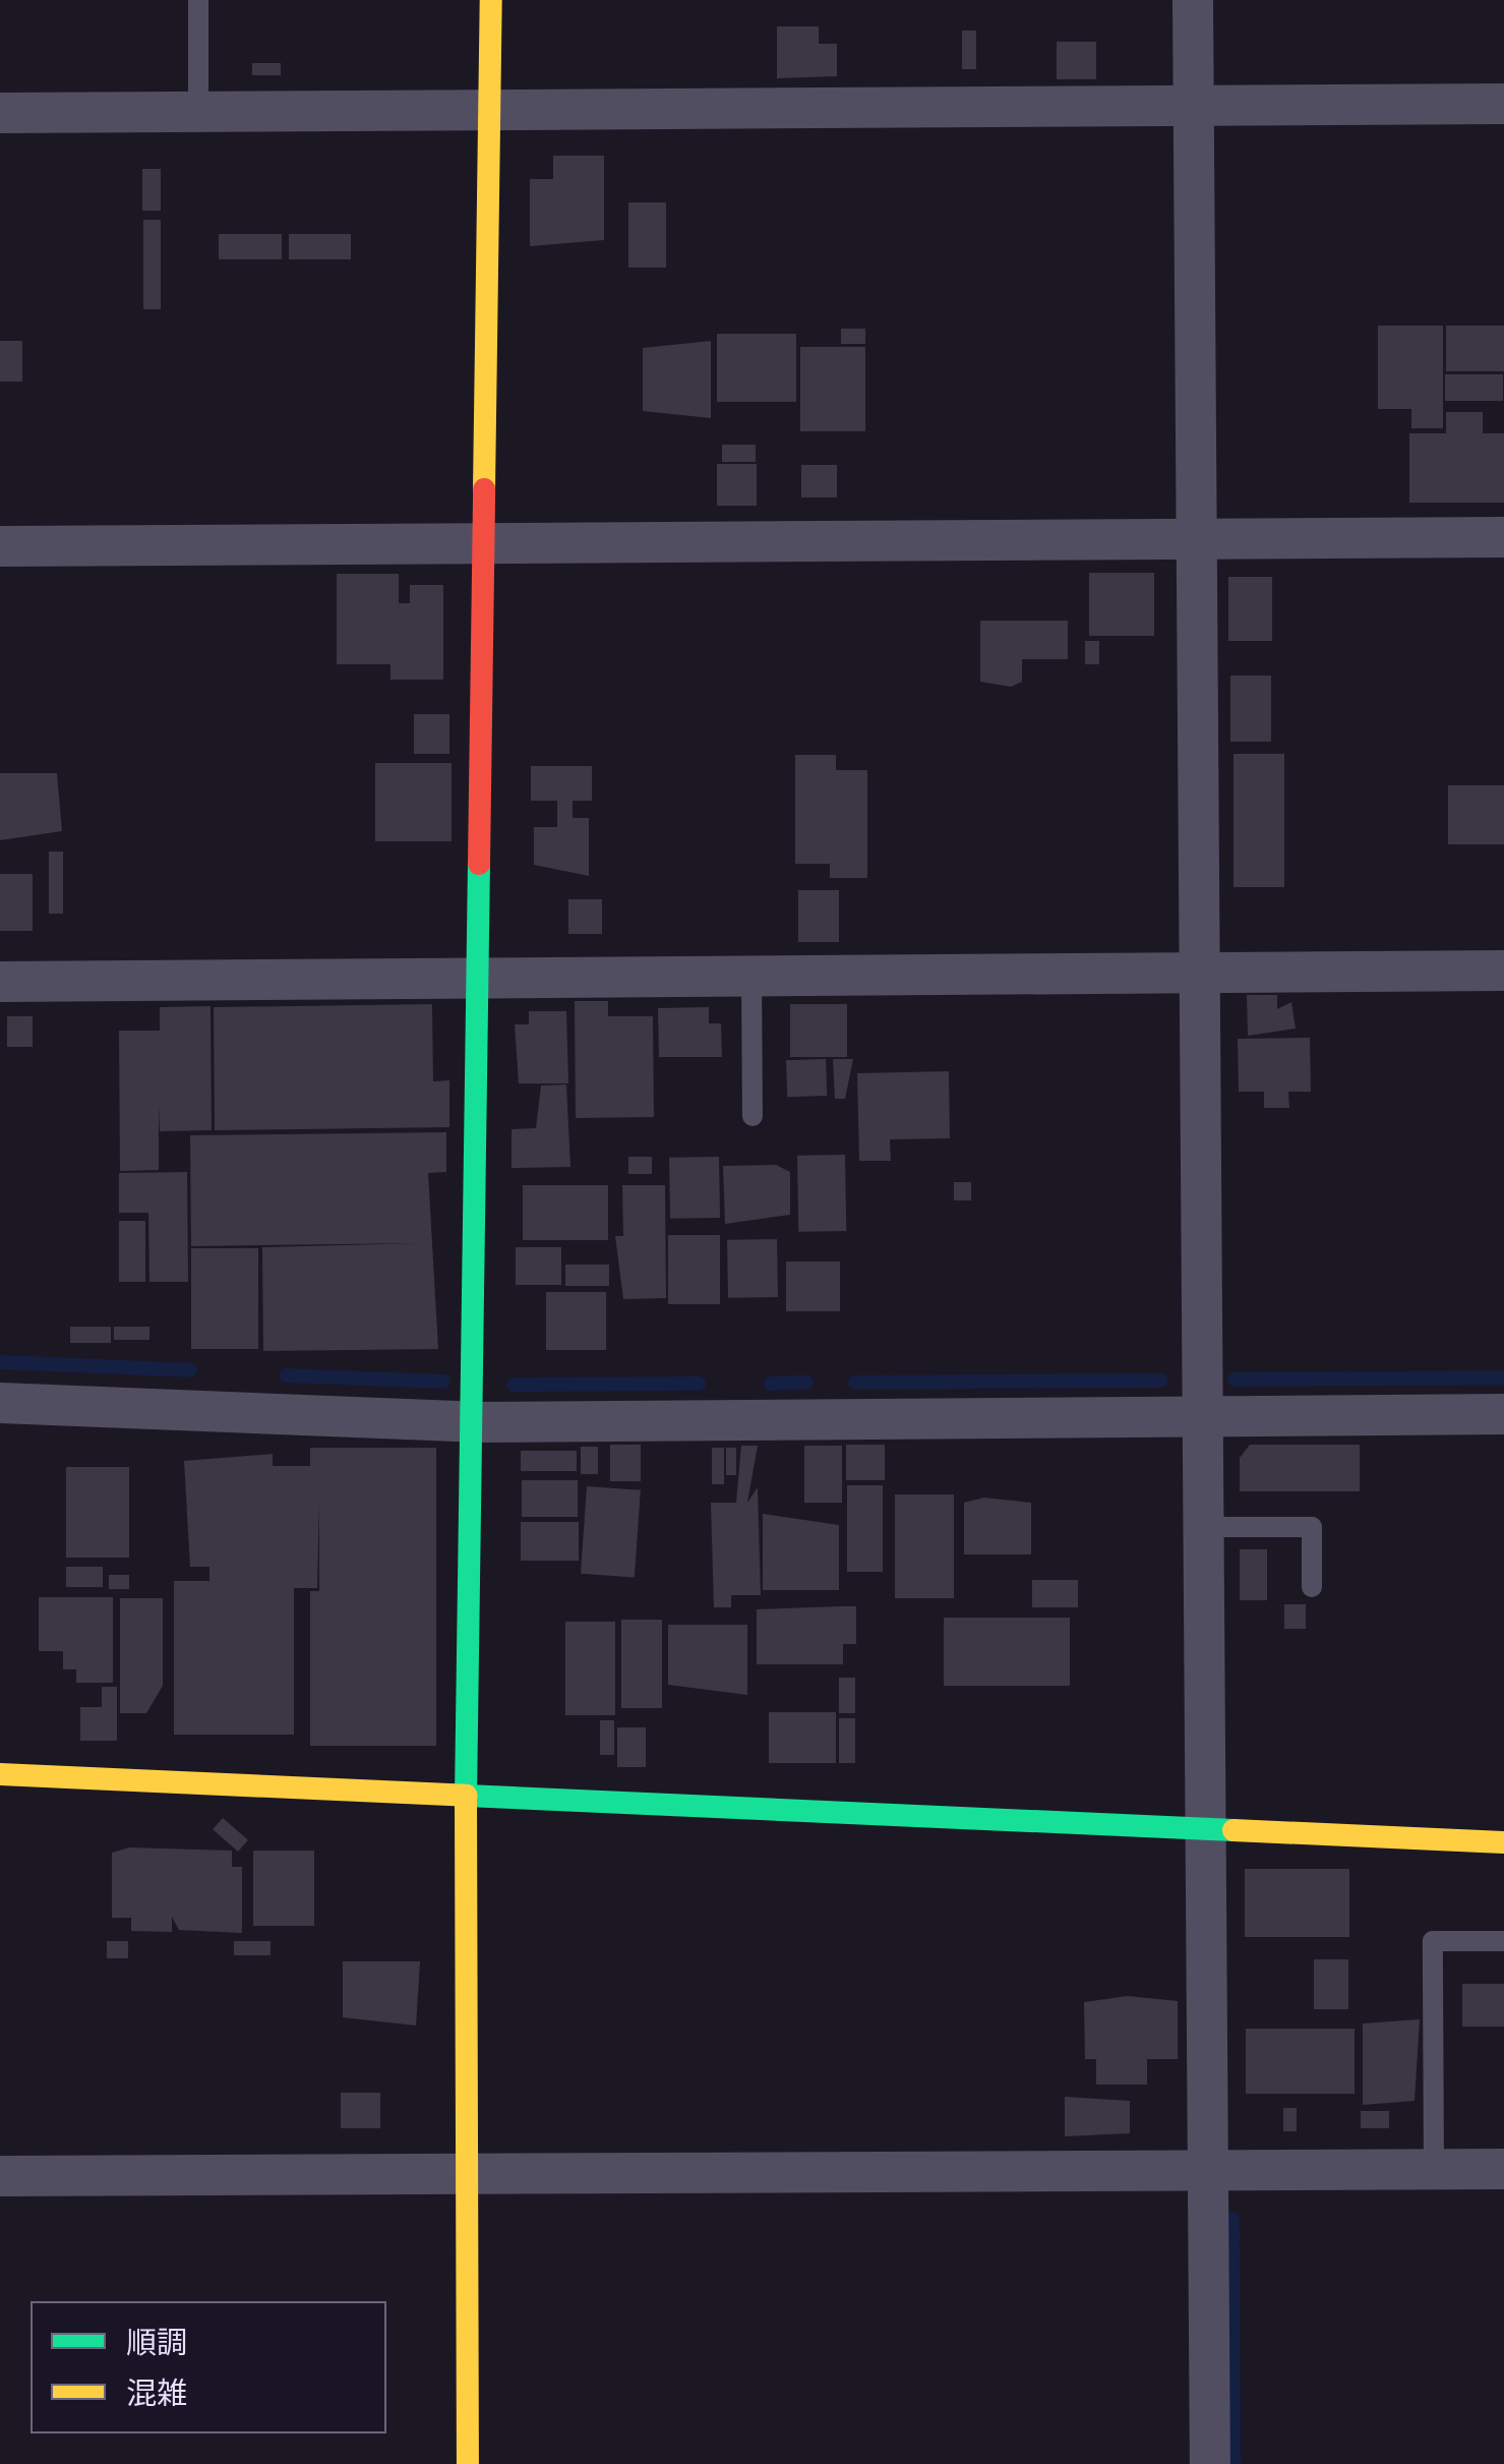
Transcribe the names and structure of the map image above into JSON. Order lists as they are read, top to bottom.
{
  "legend": ["順調", "混雑"]
}
